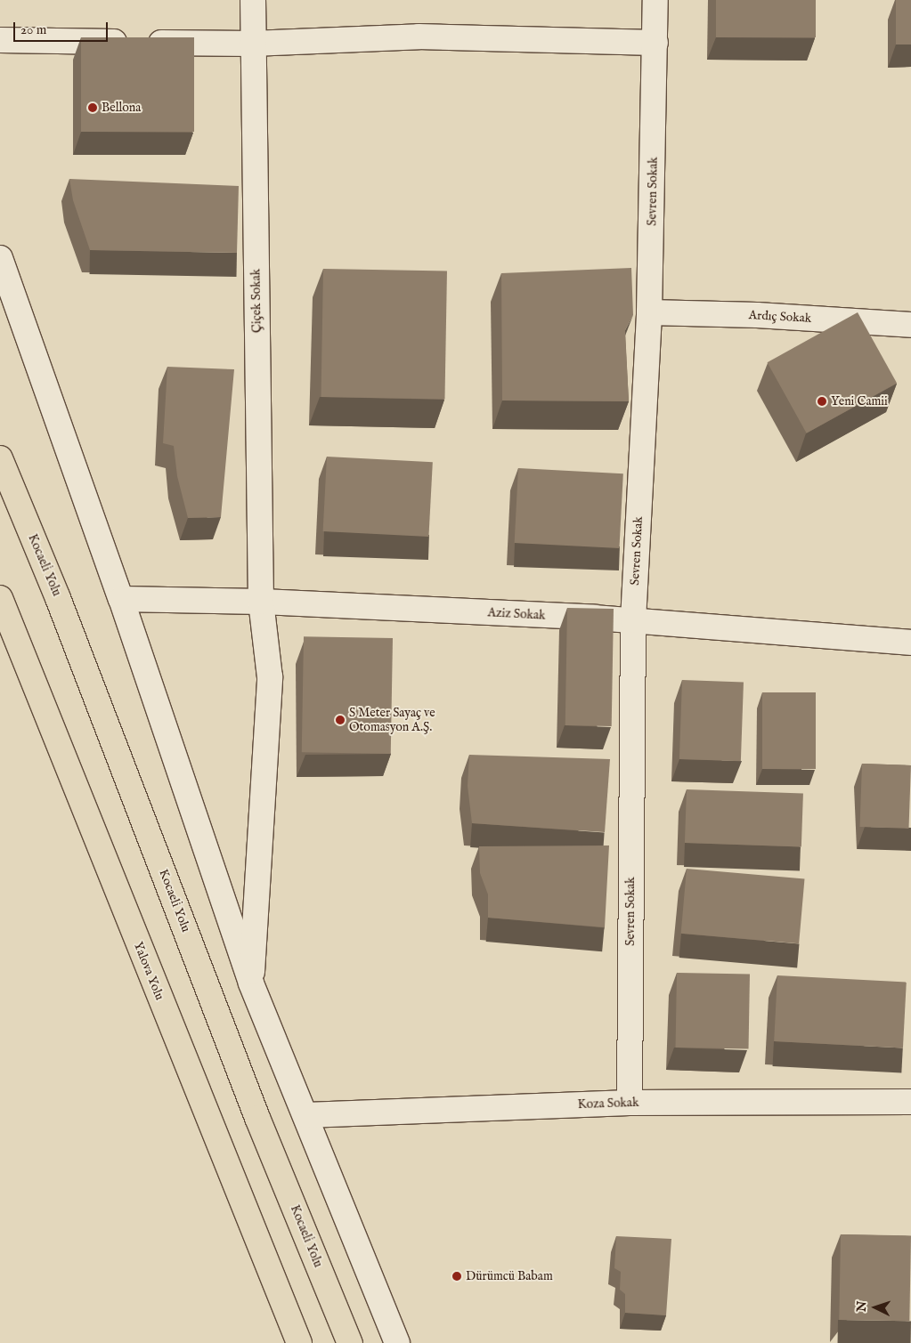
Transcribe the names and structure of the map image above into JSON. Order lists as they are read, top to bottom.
{
  "streets": {
    "highway": ["Kocaeli̇ Yolu", "Yalova Yolu"],
    "street": [
      "Sevren Sokak",
      "Çiçek Sokak",
      "Ardıç Sokak",
      "Aziz Sokak",
      "Koza Sokak"
    ]
  },
  "crossings": [
    ["Sevren Sokak", "Ardıç Sokak"],
    ["Sevren Sokak", "Aziz Sokak"],
    ["Sevren Sokak", "Koza Sokak"],
    ["Çiçek Sokak", "Aziz Sokak"]
  ],
  "places": [
    "Bellona",
    "Yeni Camii",
    "S Meter Sayaç ve Otomasyon A.Ş.",
    "Dürümcü Babam"
  ],
  "scale_bar": "20 m",
  "north": "left"
}
